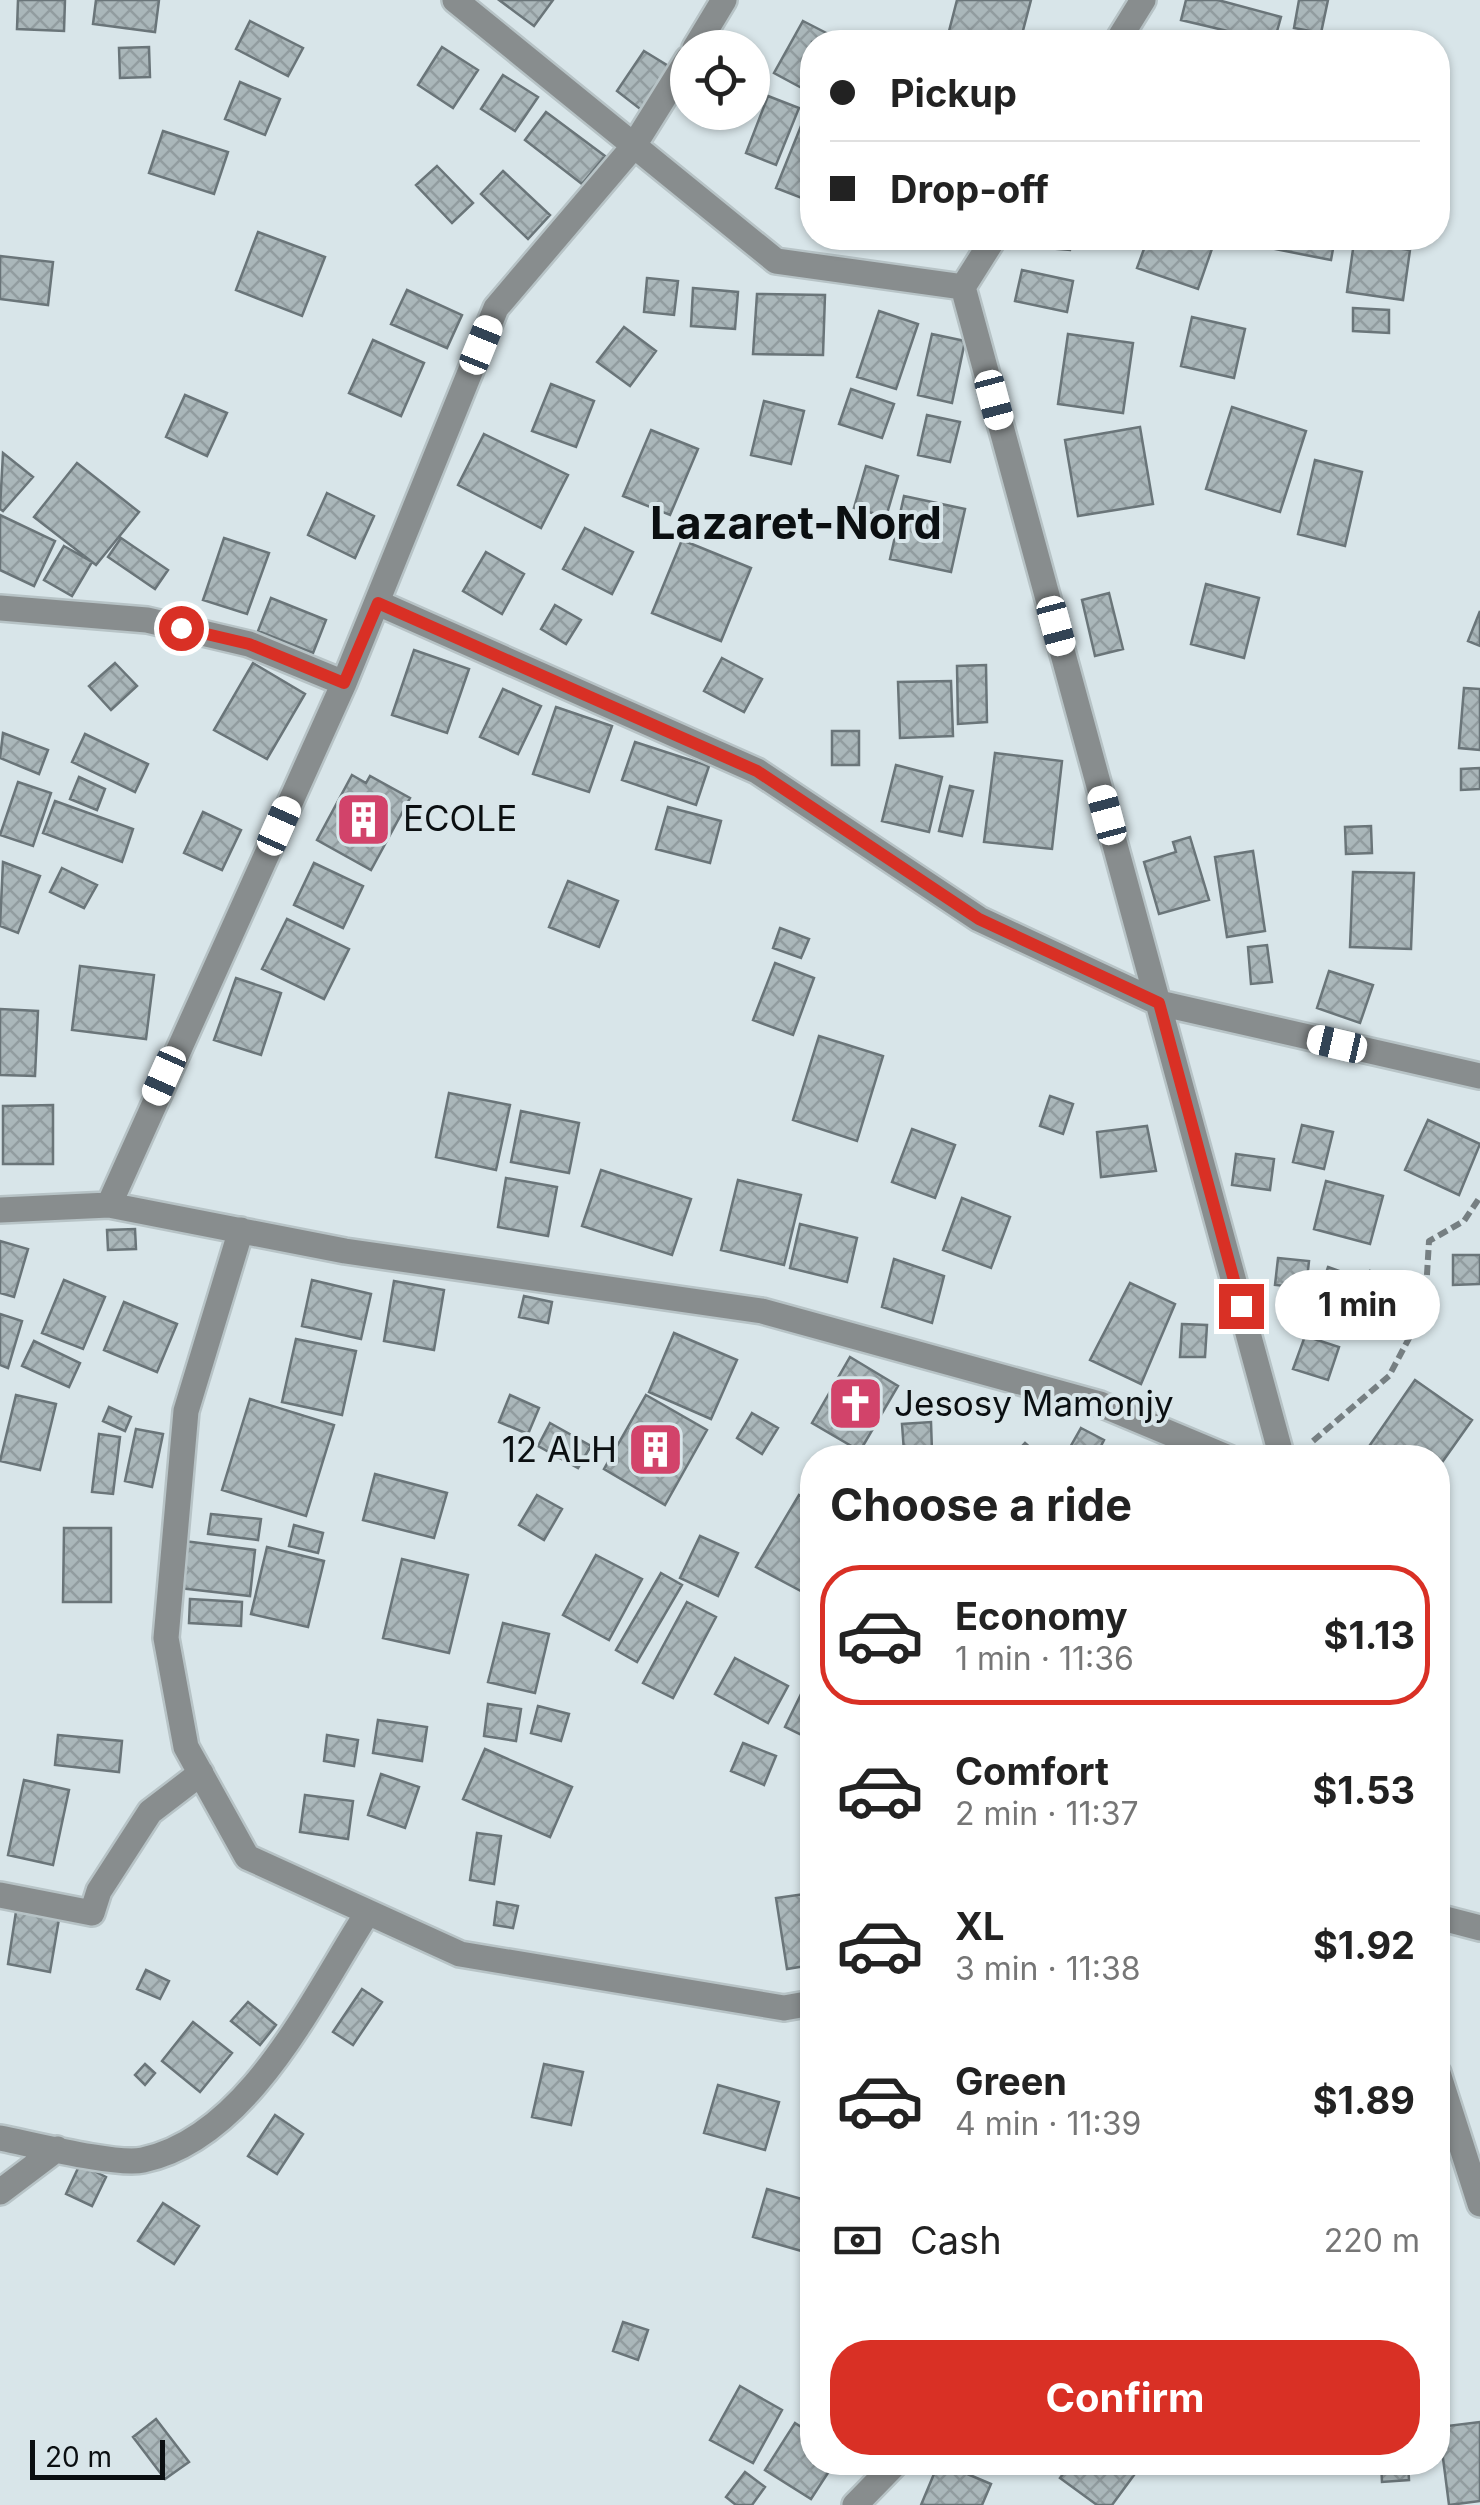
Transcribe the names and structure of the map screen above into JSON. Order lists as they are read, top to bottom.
{
  "districts": ["Lazaret-Nord"],
  "places": {
    "building": ["ECOLE", "12 ALH"],
    "church": ["Jesosy Mamonjy"]
  },
  "scale_bar": "20 m",
  "page": {
    "banner": ["Pickup", "Drop-off"],
    "bubble": "1 min",
    "heading": "Choose a ride",
    "list": [
      {
        "name": "Economy",
        "note": "1 min · 11:36",
        "value": "$1.13"
      },
      {
        "name": "Comfort",
        "note": "2 min · 11:37",
        "value": "$1.53"
      },
      {
        "name": "XL",
        "note": "3 min · 11:38",
        "value": "$1.92"
      },
      {
        "name": "Green",
        "note": "4 min · 11:39",
        "value": "$1.89"
      }
    ],
    "pay": ["Cash", "220 m"],
    "buttons": "Confirm",
    "scale": "20 m"
  }
}
